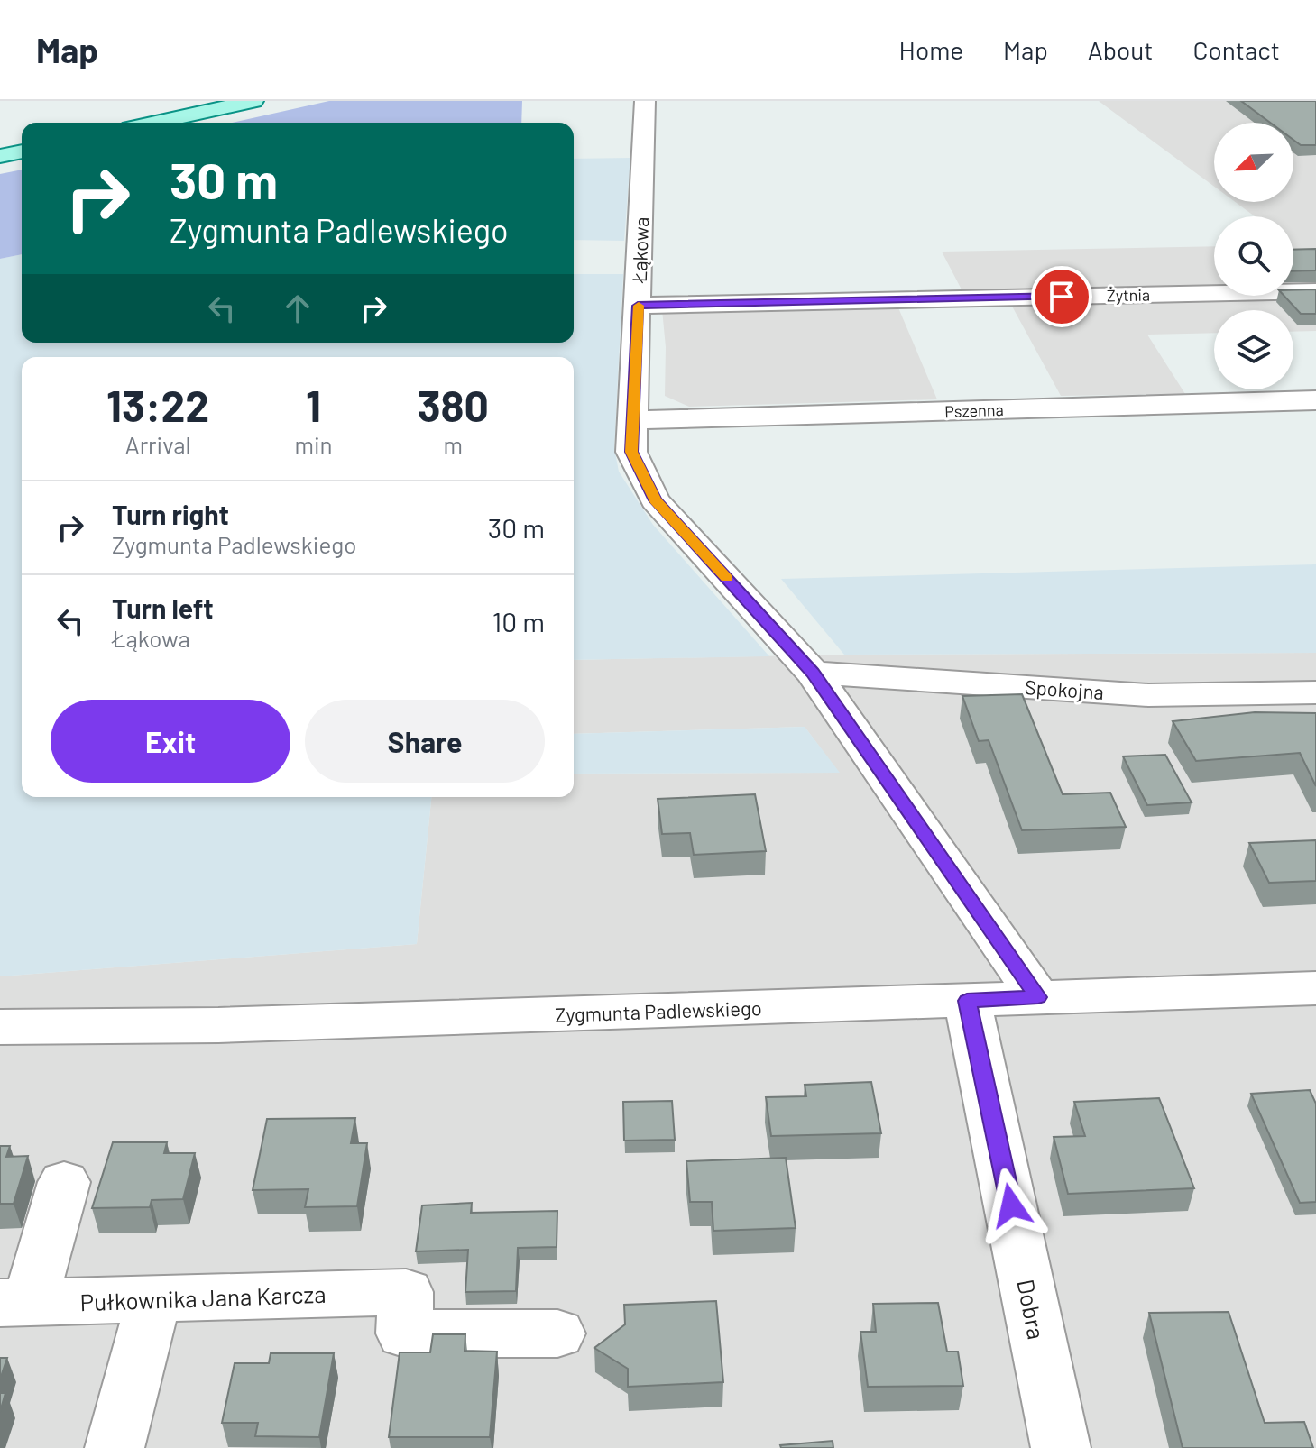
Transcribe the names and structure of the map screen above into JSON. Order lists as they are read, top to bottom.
{
  "streets": {
    "street": [
      "Łąkowa",
      "Żytnia",
      "Pszenna",
      "Spokojna",
      "Zygmunta Padlewskiego",
      "Pułkownika Jana Karcza",
      "Dobra"
    ]
  },
  "crossings": [
    ["Łąkowa", "Żytnia"],
    ["Łąkowa", "Pszenna"],
    ["Łąkowa", "Spokojna"],
    ["Łąkowa", "Zygmunta Padlewskiego"],
    ["Zygmunta Padlewskiego", "Dobra"]
  ],
  "north": "bottom left",
  "page": {
    "header": "Map",
    "nav": [
      "Home",
      "Map",
      "About",
      "Contact"
    ],
    "turn": ["30 m", "Zygmunta Padlewskiego"],
    "eta": [
      "13:22",
      "Arrival",
      "1",
      "min",
      "380",
      "m"
    ],
    "list": [
      {
        "name": "Turn right",
        "note": "Zygmunta Padlewskiego",
        "value": "30 m"
      },
      {
        "name": "Turn left",
        "note": "Łąkowa",
        "value": "10 m"
      }
    ],
    "buttons": ["Exit", "Share"]
  }
}
